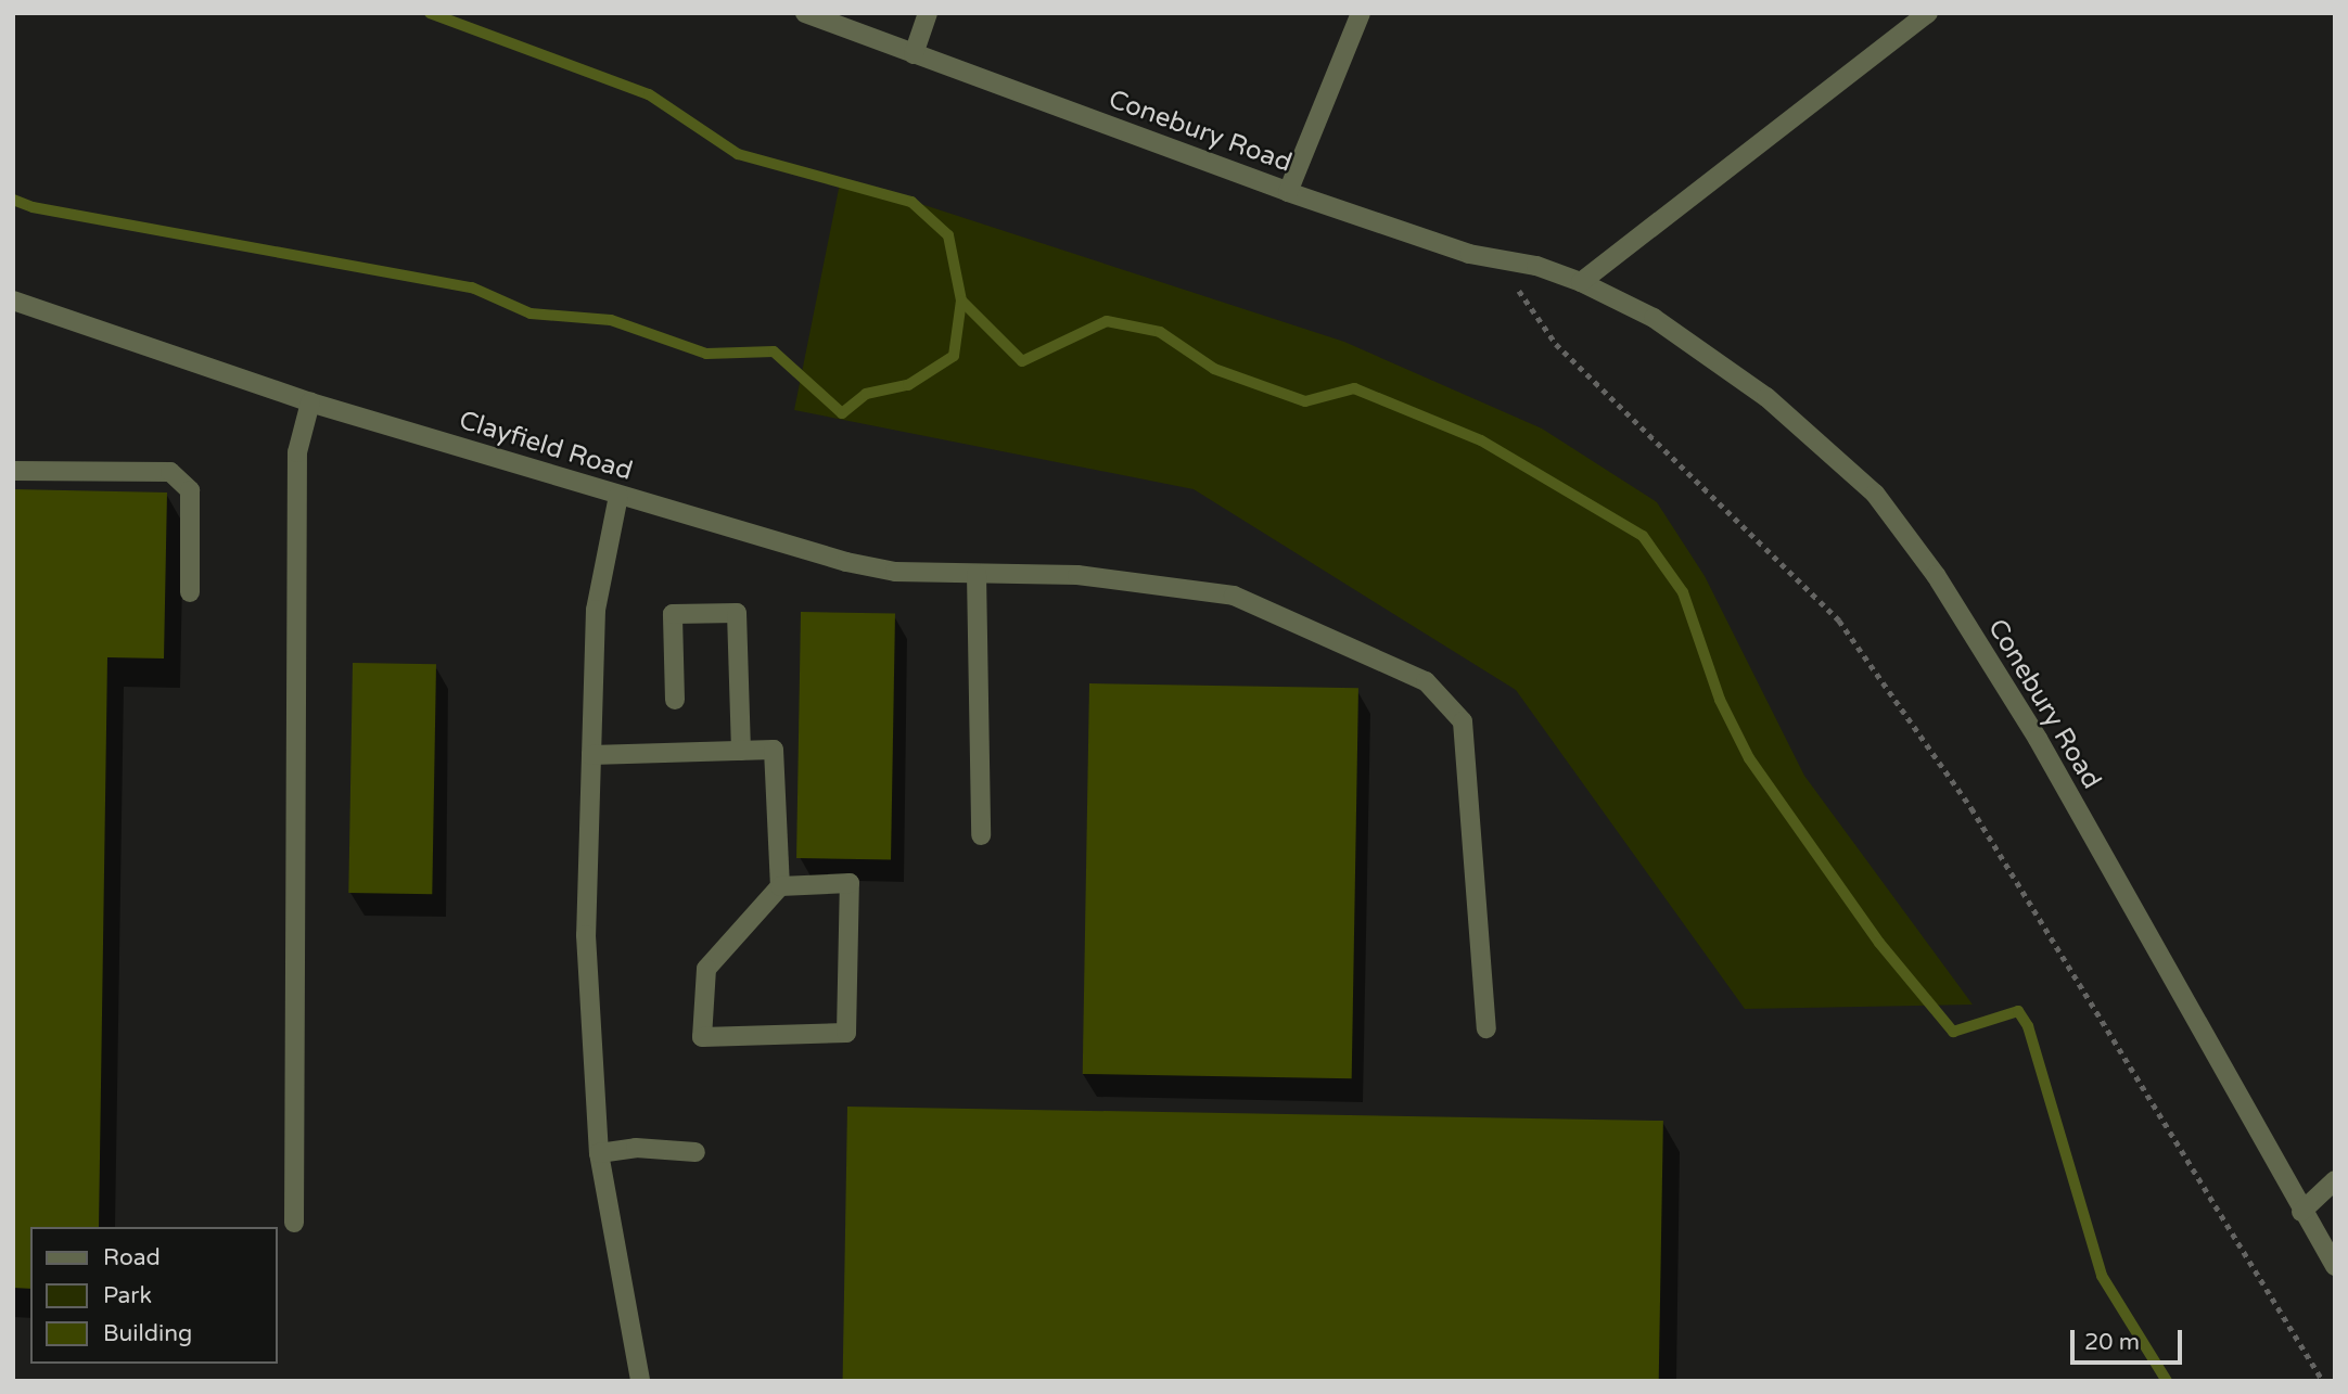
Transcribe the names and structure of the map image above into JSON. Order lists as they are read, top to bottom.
{
  "streets": {
    "street": ["Conebury Road", "Clayfield Road"]
  },
  "legend": ["Road", "Park", "Building"],
  "scale_bar": "20 m"
}
